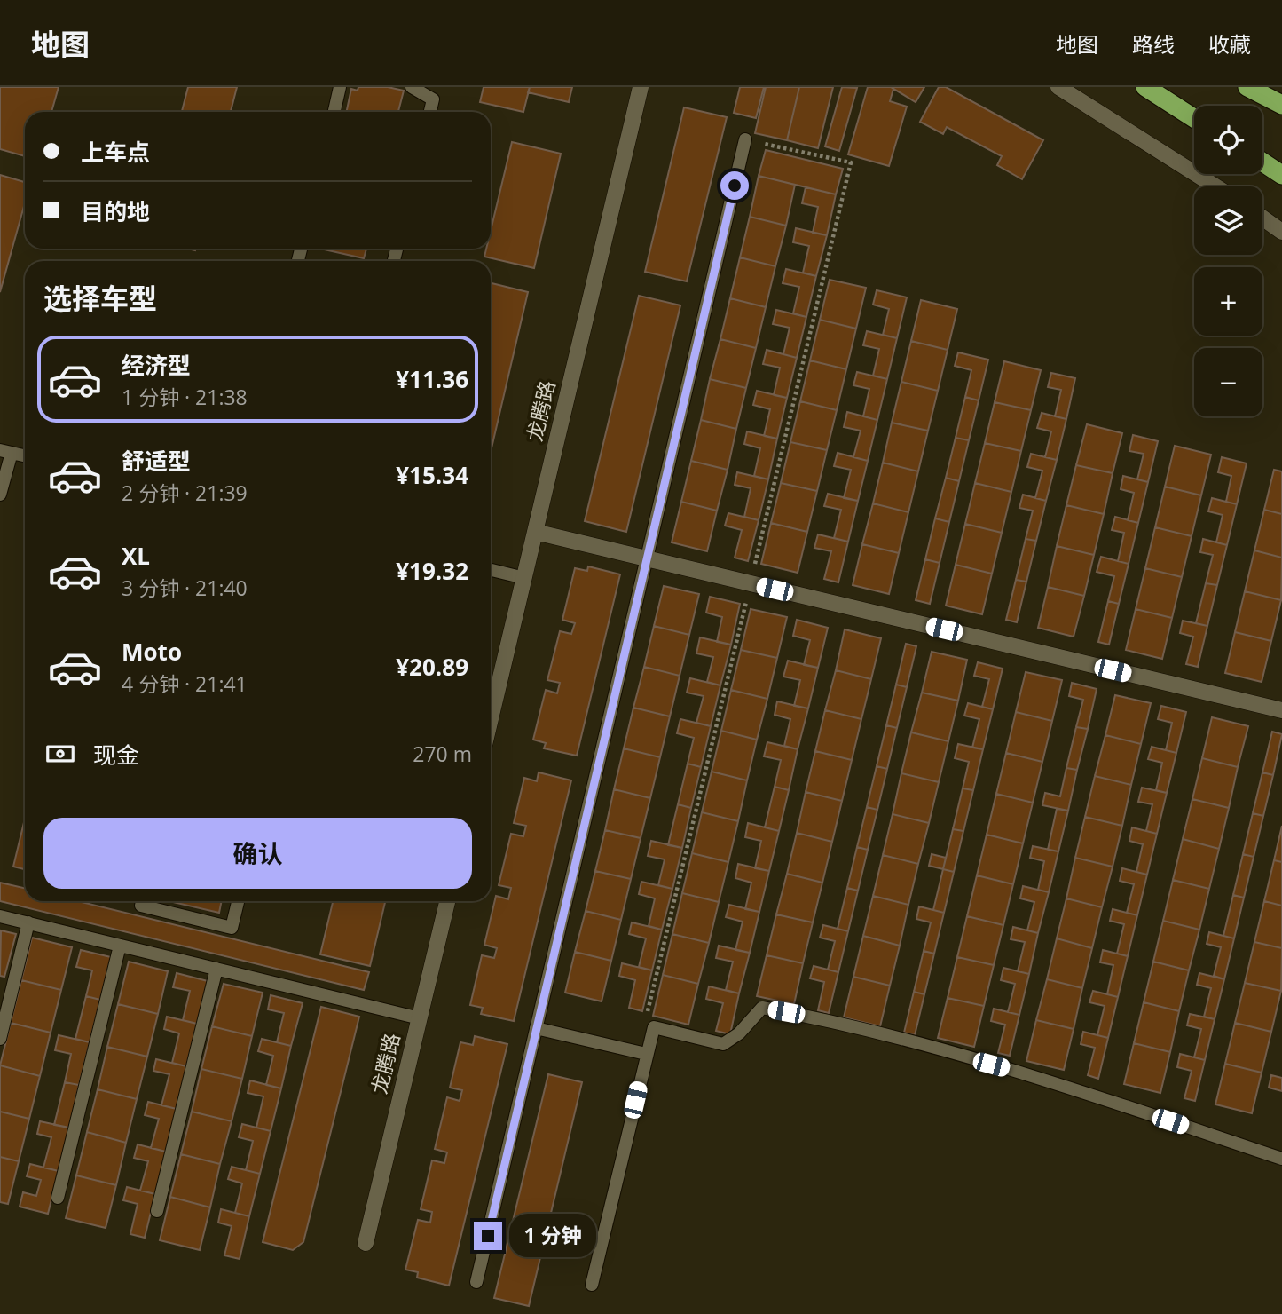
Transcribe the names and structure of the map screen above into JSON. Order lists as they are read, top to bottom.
{
  "streets": {
    "street": ["龙腾路"]
  },
  "page": {
    "header": "地图",
    "nav": ["地图", "路线", "收藏"],
    "map_buttons": ["+", "−"],
    "banner": ["上车点", "目的地"],
    "heading": "选择车型",
    "list": [
      {
        "name": "经济型",
        "note": "1 分钟 · 21:38",
        "value": "¥11.36"
      },
      {
        "name": "舒适型",
        "note": "2 分钟 · 21:39",
        "value": "¥15.34"
      },
      {
        "name": "XL",
        "note": "3 分钟 · 21:40",
        "value": "¥19.32"
      },
      {
        "name": "Moto",
        "note": "4 分钟 · 21:41",
        "value": "¥20.89"
      }
    ],
    "pay": ["现金", "270 m"],
    "buttons": "确认",
    "bubble": "1 分钟"
  }
}
